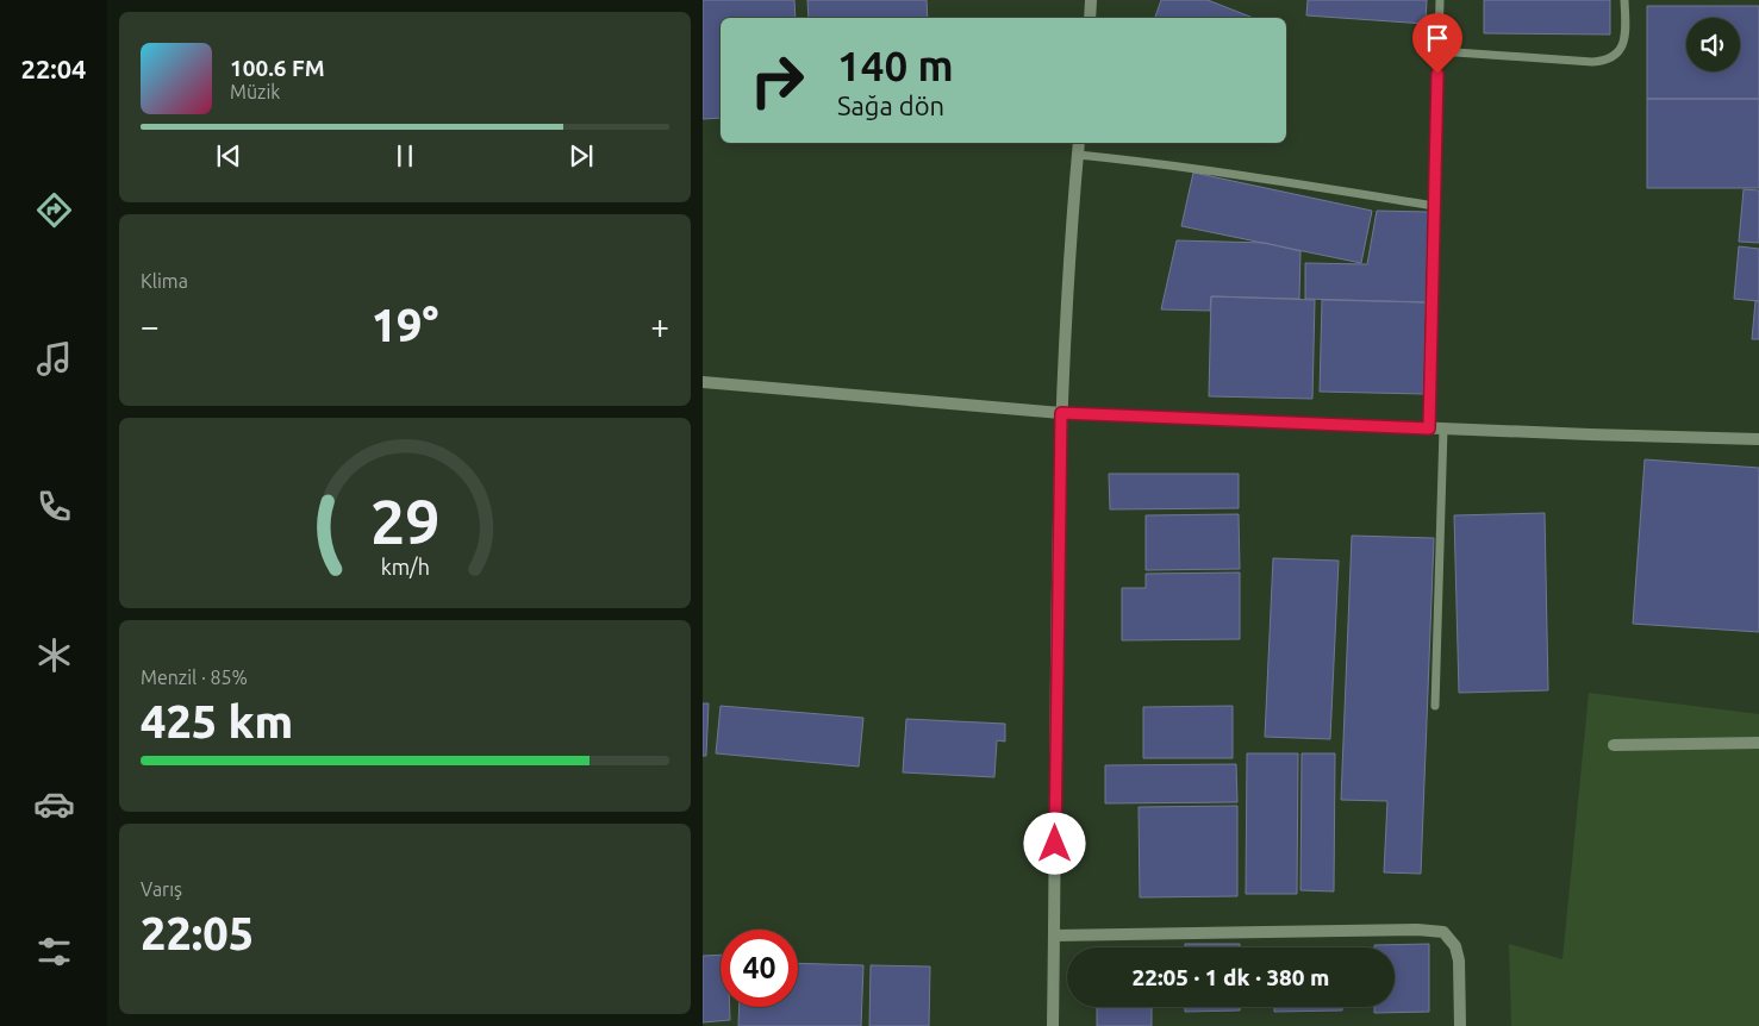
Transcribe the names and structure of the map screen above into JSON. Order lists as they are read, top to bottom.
{
  "page": {
    "tabs": "22:04",
    "turn": ["140 m", "Sağa dön"],
    "song": ["100.6 FM", "Müzik"],
    "tile": [
      "Klima",
      ["Menzil · 85%", "425 km"],
      ["Varış", "22:05"]
    ],
    "heat": ["−", "19°", "+"],
    "limit": "40",
    "trip": "22:05 · 1 dk · 380 m",
    "gauge": ["29", "km/h"]
  }
}
